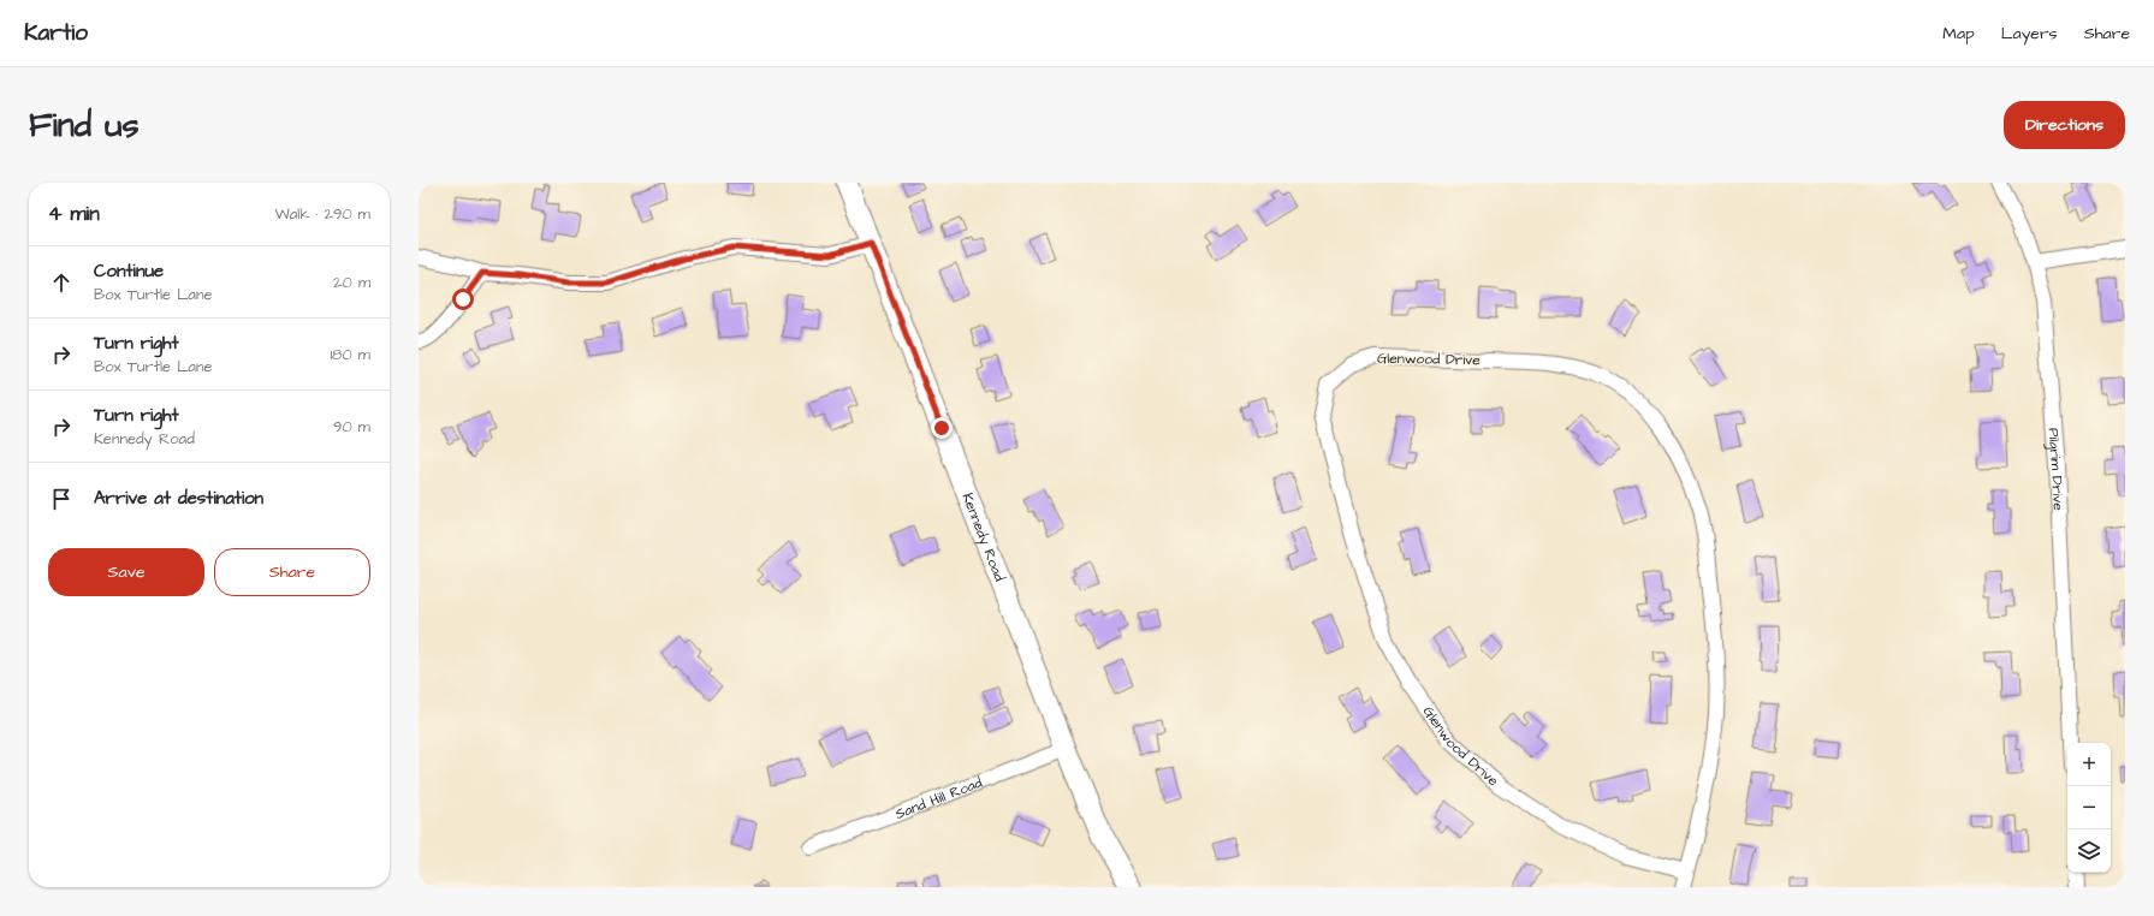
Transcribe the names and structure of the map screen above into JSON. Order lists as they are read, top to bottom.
{
  "streets": {
    "street": [
      "Glenwood Drive",
      "Pilgrim Drive",
      "Kennedy Road",
      "Sand Hill Road"
    ]
  },
  "crossings": [
    ["Kennedy Road", "Sand Hill Road"]
  ],
  "page": {
    "header": "Kartio",
    "nav": ["Map", "Layers", "Share"],
    "buttons": [
      "Directions",
      ["Save", "Share"]
    ],
    "title": "Find us",
    "heading": ["4 min", "Walk · 290 m"],
    "list": [
      ["Continue", "Box Turtle Lane", "20 m"],
      ["Turn right", "Box Turtle Lane", "180 m"],
      ["Turn right", "Kennedy Road", "90 m"],
      "Arrive at destination"
    ],
    "map_buttons": ["+", "−"]
  }
}
